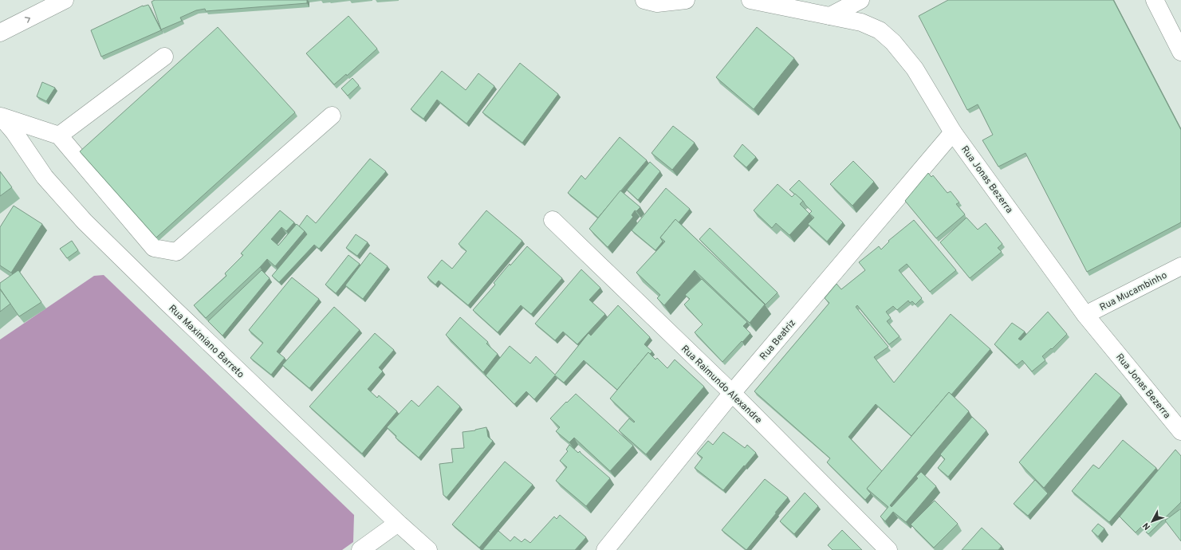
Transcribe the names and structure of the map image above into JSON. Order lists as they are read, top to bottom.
{
  "streets": {
    "main road": [
      "Rua Jonas Bezerra",
      "Rua Mucambinho",
      "Rua Beatriz",
      "Rua Maximiano Barreto",
      "Rua Raimundo Alexandre"
    ]
  },
  "crossings": [
    ["Rua Jonas Bezerra", "Rua Mucambinho"],
    ["Rua Jonas Bezerra", "Rua Beatriz"],
    ["Rua Beatriz", "Rua Raimundo Alexandre"]
  ],
  "north": "bottom left"
}
